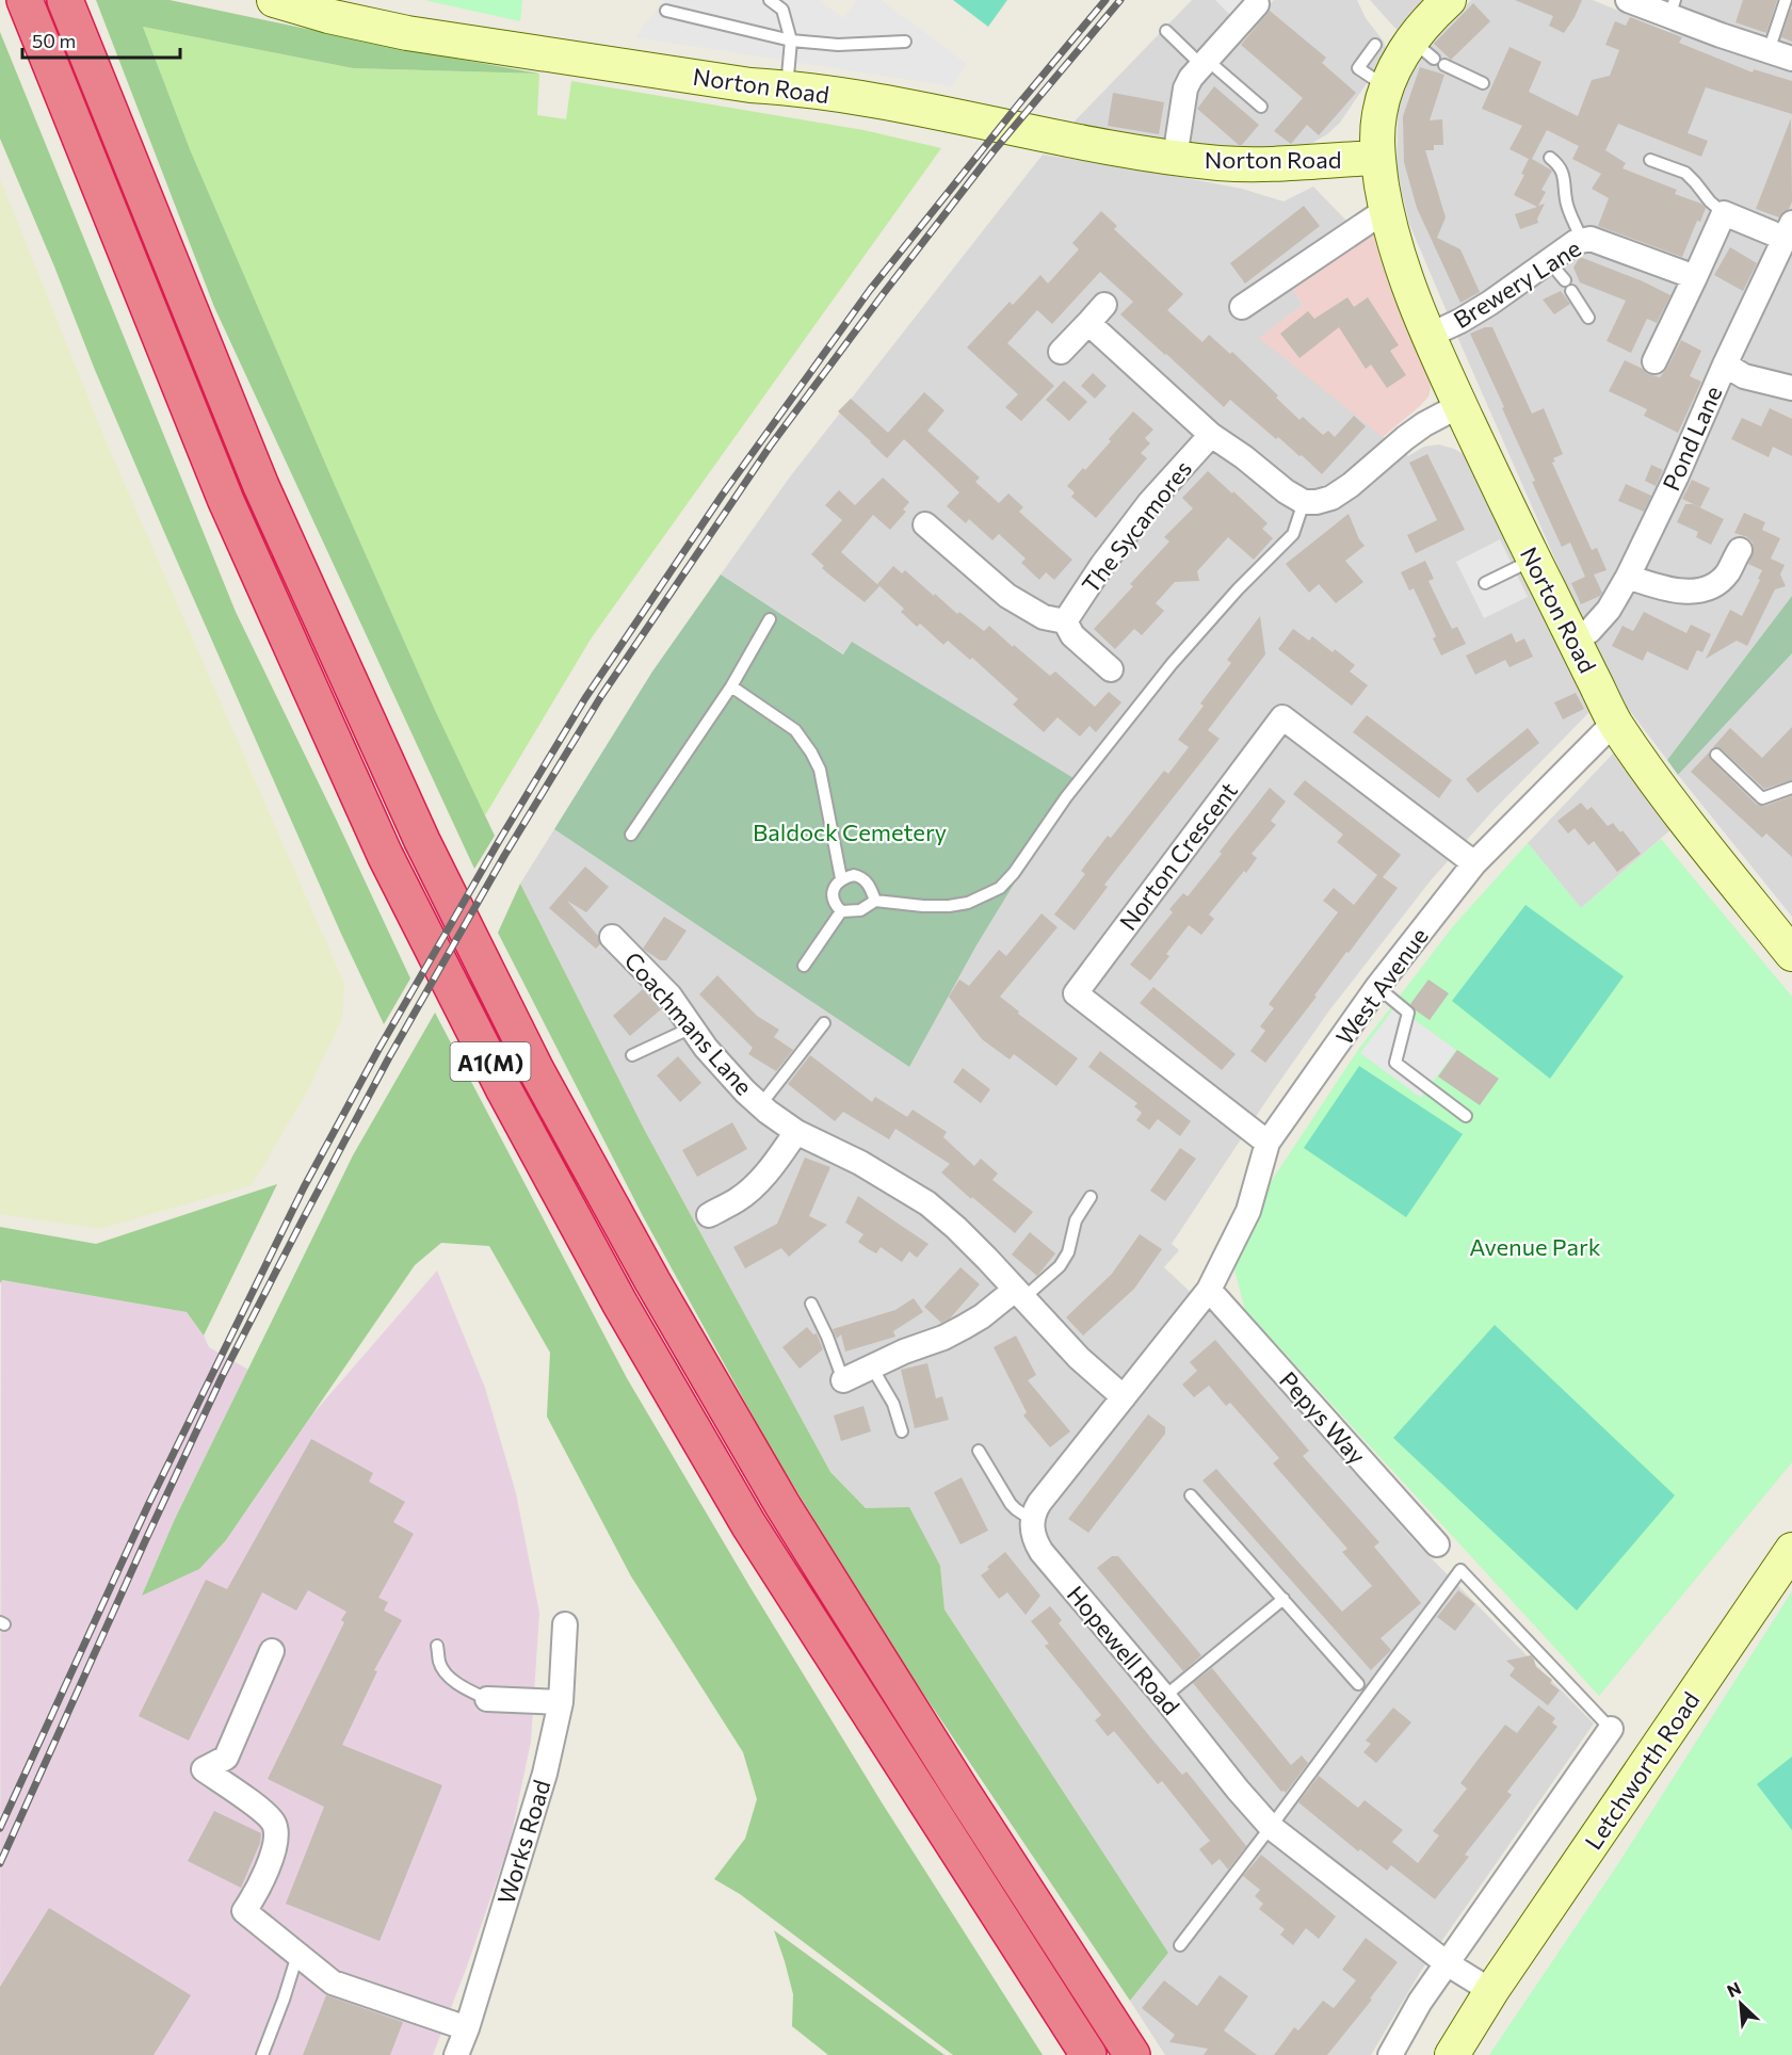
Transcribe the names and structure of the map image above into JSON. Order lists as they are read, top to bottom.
{
  "streets": {
    "highway": ["A1(M)"],
    "street": [
      "Norton Road",
      "Brewery Lane",
      "Pond Lane",
      "The Sycamores",
      "Norton Crescent",
      "West Avenue",
      "Coachmans Lane",
      "Pepys Way",
      "Hopewell Road",
      "Letchworth Road",
      "Works Road"
    ]
  },
  "crossings": [
    ["Norton Road", "Brewery Lane"],
    ["Norton Road", "Pond Lane"],
    ["Norton Road", "West Avenue"],
    ["Norton Crescent", "West Avenue"],
    ["West Avenue", "Pepys Way"],
    ["Hopewell Road", "Letchworth Road"]
  ],
  "parks": ["Baldock Cemetery", "Avenue Park"],
  "scale_bar": "50 m",
  "north": "top left"
}
